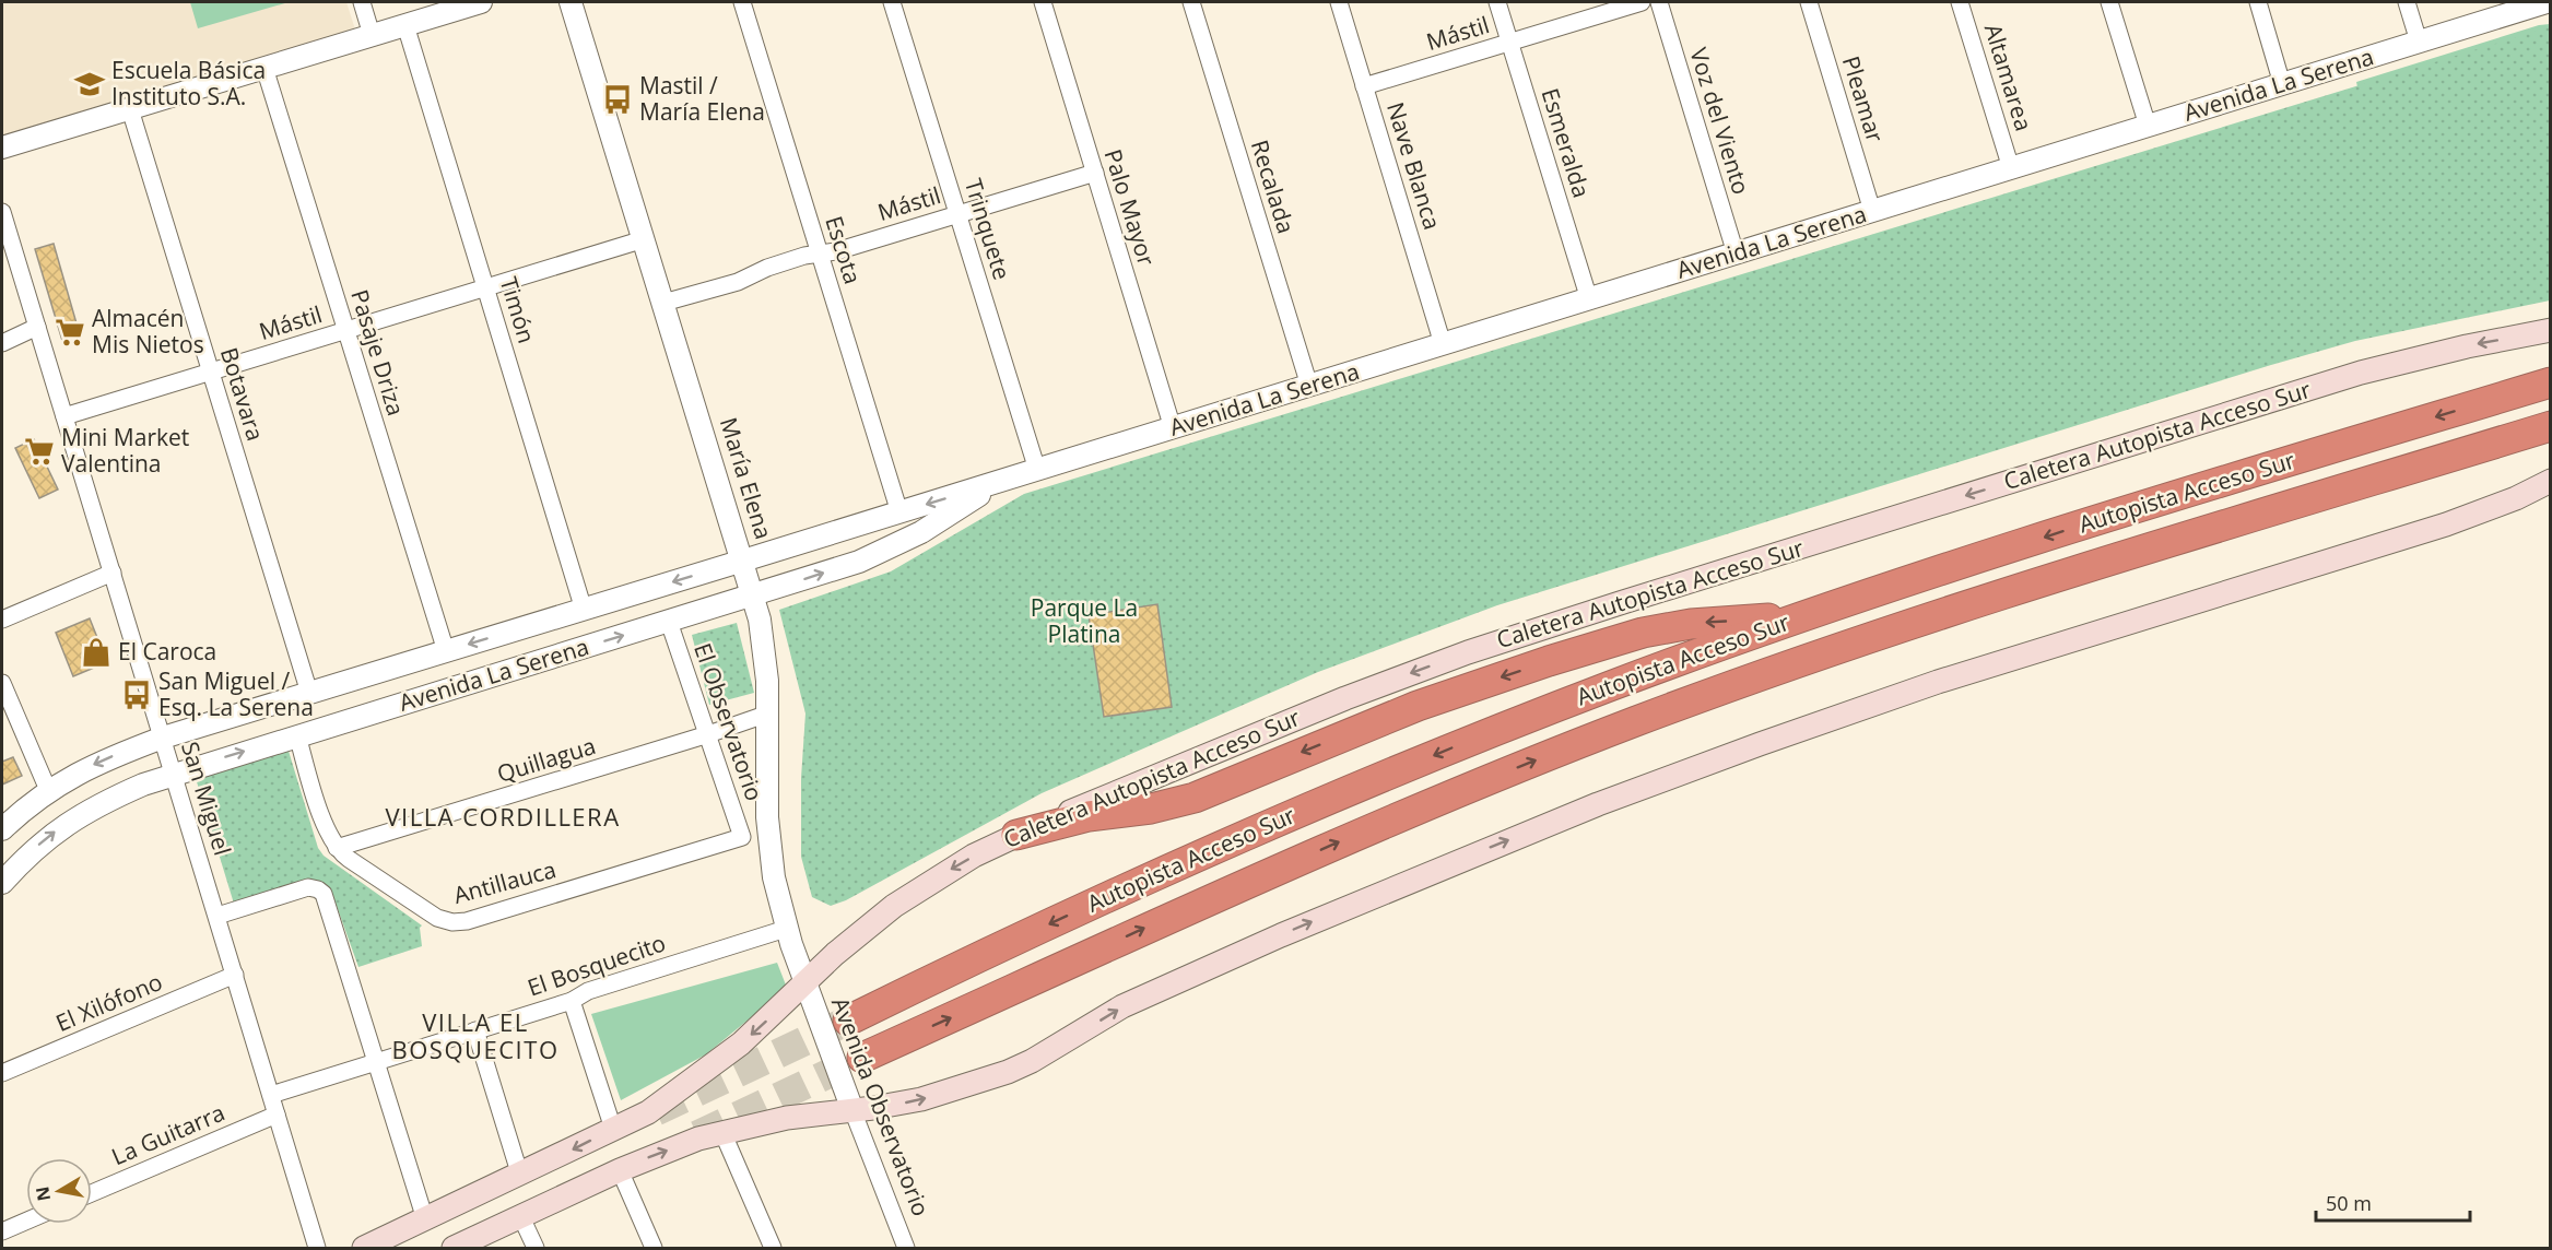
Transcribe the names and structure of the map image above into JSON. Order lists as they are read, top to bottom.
{
  "streets": {
    "highway": ["Autopista Acceso Sur"],
    "main road": ["Caletera Autopista Acceso Sur"],
    "street": [
      "Mástil",
      "Altamarea",
      "Avenida La Serena",
      "Pleamar",
      "Voz del Viento",
      "Esmeralda",
      "Nave Blanca",
      "Recalada",
      "Palo Mayor",
      "Trinquete",
      "Escota",
      "Timón",
      "Pasaje Driza",
      "Botavara",
      "María Elena",
      "El Observatorio",
      "Quillagua",
      "San Miguel",
      "Antillauca",
      "El Bosquecito",
      "El Xilófono",
      "Avenida Observatorio",
      "La Guitarra"
    ]
  },
  "crossings": [
    ["Mástil", "Esmeralda"],
    ["Mástil", "Nave Blanca"],
    ["Mástil", "Palo Mayor"],
    ["Mástil", "Trinquete"],
    ["Mástil", "Escota"],
    ["Mástil", "Timón"],
    ["Mástil", "Pasaje Driza"],
    ["Mástil", "Botavara"],
    ["Mástil", "María Elena"],
    ["Mástil", "San Miguel"],
    ["Altamarea", "Avenida La Serena"],
    ["Avenida La Serena", "Pleamar"],
    ["Avenida La Serena", "Voz del Viento"],
    ["Avenida La Serena", "Esmeralda"],
    ["Avenida La Serena", "Nave Blanca"],
    ["Avenida La Serena", "Recalada"],
    ["Avenida La Serena", "Palo Mayor"],
    ["Avenida La Serena", "Trinquete"],
    ["Avenida La Serena", "Escota"],
    ["Avenida La Serena", "Timón"],
    ["Avenida La Serena", "Pasaje Driza"],
    ["Avenida La Serena", "Botavara"],
    ["Avenida La Serena", "María Elena"],
    ["Avenida La Serena", "El Observatorio"],
    ["Avenida La Serena", "San Miguel"],
    ["Avenida La Serena", "Antillauca"],
    ["Caletera Autopista Acceso Sur", "María Elena"],
    ["Caletera Autopista Acceso Sur", "Avenida Observatorio"],
    ["María Elena", "Quillagua"],
    ["María Elena", "El Bosquecito"],
    ["María Elena", "Avenida Observatorio"],
    ["El Observatorio", "Quillagua"],
    ["El Observatorio", "Antillauca"],
    ["Quillagua", "Antillauca"],
    ["San Miguel", "El Bosquecito"],
    ["San Miguel", "El Xilófono"],
    ["San Miguel", "La Guitarra"]
  ],
  "districts": ["VILLA CORDILLERA", "VILLA EL BOSQUECITO"],
  "parks": ["Parque La Platina"],
  "places": {
    "school or university": ["Escuela Básica Instituto S.A."],
    "bus stop": ["Mastil / María Elena", "San Miguel / Esq. La Serena"],
    "supermarket": ["Almacén Mis Nietos", "Mini Market Valentina"],
    "shop": ["El Caroca"]
  },
  "scale_bar": "50 m",
  "north": "left"
}
